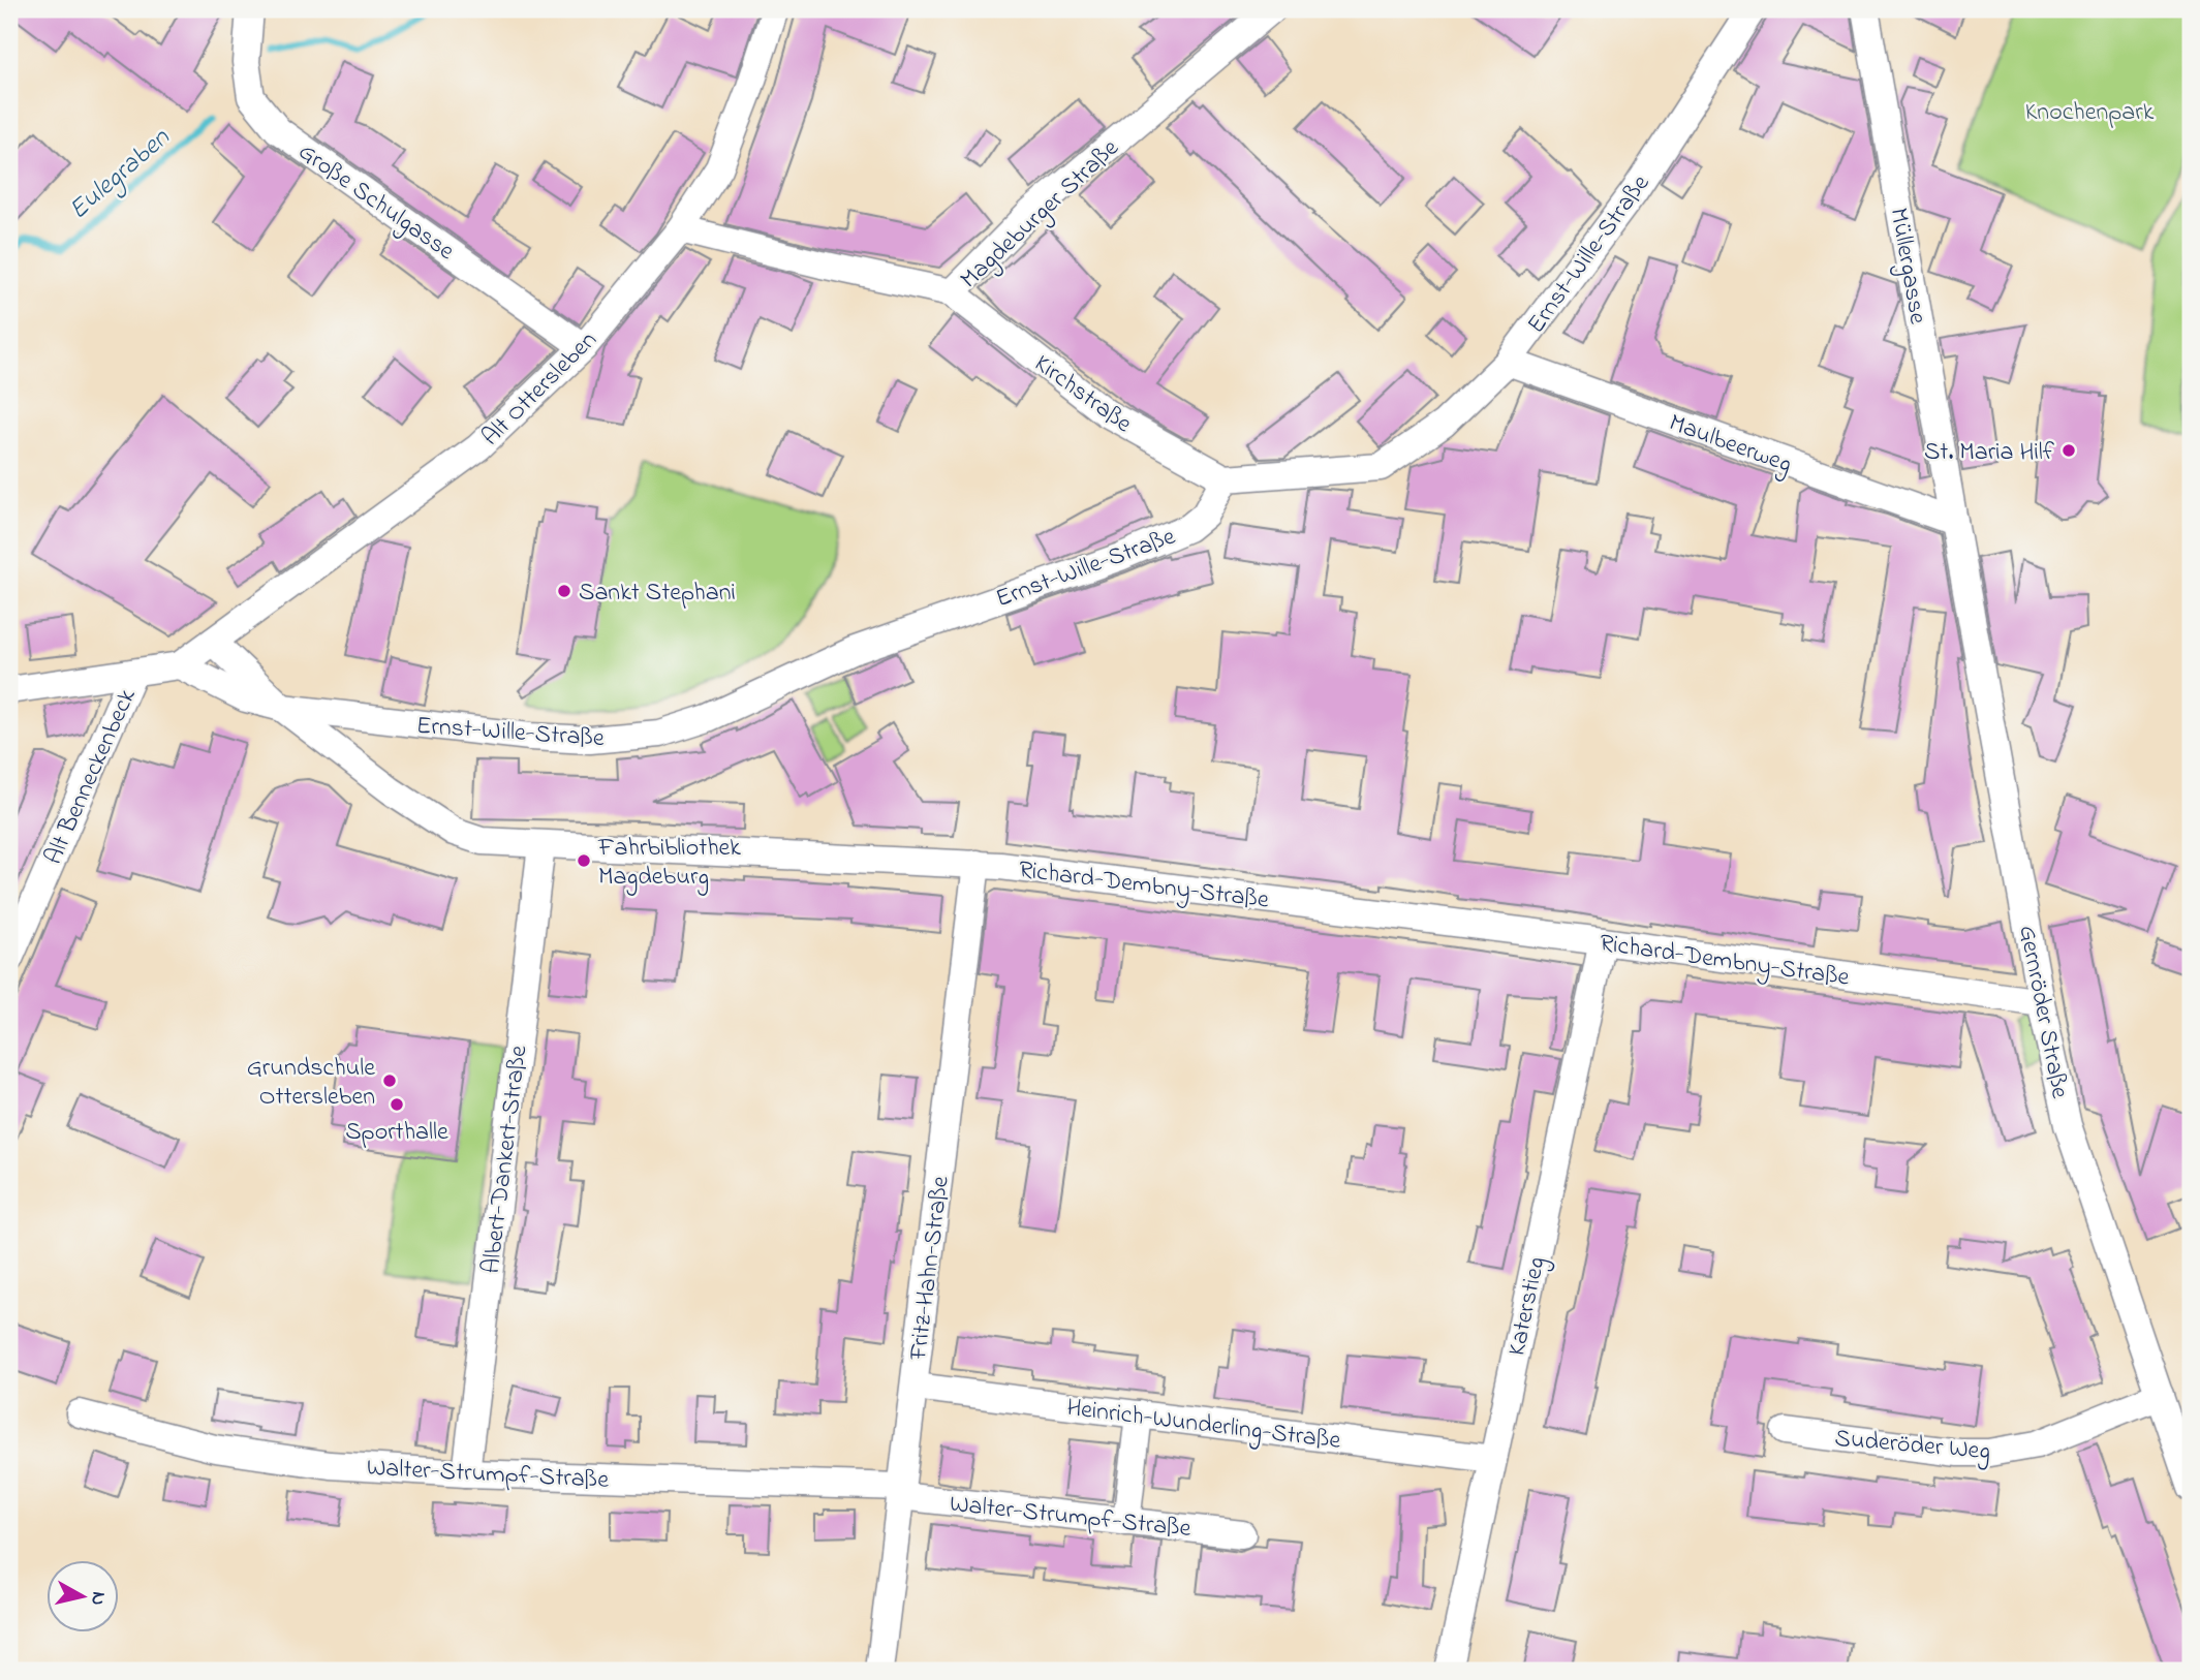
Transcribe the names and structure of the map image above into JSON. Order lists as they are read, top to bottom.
{
  "streets": {
    "street": [
      "Große Schulgasse",
      "Magdeburger Straße",
      "Ernst-Wille-Straße",
      "Müllergasse",
      "Alt Ottersleben",
      "Kirchstraße",
      "Maulbeerweg",
      "Alt Benneckenbeck",
      "Richard-Dembny-Straße",
      "Gernröder Straße",
      "Albert-Dankert-Straße",
      "Fritz-Hahn-Straße",
      "Katerstieg",
      "Heinrich-Wunderling-Straße",
      "Suderöder Weg",
      "Walter-Strumpf-Straße"
    ]
  },
  "crossings": [
    ["Große Schulgasse", "Alt Ottersleben"],
    ["Magdeburger Straße", "Alt Ottersleben"],
    ["Magdeburger Straße", "Kirchstraße"],
    ["Ernst-Wille-Straße", "Kirchstraße"],
    ["Ernst-Wille-Straße", "Maulbeerweg"],
    ["Ernst-Wille-Straße", "Richard-Dembny-Straße"],
    ["Müllergasse", "Maulbeerweg"],
    ["Müllergasse", "Gernröder Straße"],
    ["Alt Ottersleben", "Richard-Dembny-Straße"],
    ["Maulbeerweg", "Gernröder Straße"],
    ["Richard-Dembny-Straße", "Gernröder Straße"],
    ["Richard-Dembny-Straße", "Albert-Dankert-Straße"],
    ["Richard-Dembny-Straße", "Fritz-Hahn-Straße"],
    ["Richard-Dembny-Straße", "Katerstieg"],
    ["Gernröder Straße", "Suderöder Weg"],
    ["Albert-Dankert-Straße", "Walter-Strumpf-Straße"],
    ["Fritz-Hahn-Straße", "Heinrich-Wunderling-Straße"],
    ["Fritz-Hahn-Straße", "Walter-Strumpf-Straße"],
    ["Katerstieg", "Heinrich-Wunderling-Straße"]
  ],
  "water": ["Eulegraben"],
  "parks": ["Knochenpark"],
  "places": [
    "St. Maria Hilf",
    "Sankt Stephani",
    "Fahrbibliothek Magdeburg",
    "Grundschule Ottersleben",
    "Sporthalle"
  ],
  "north": "right"
}
